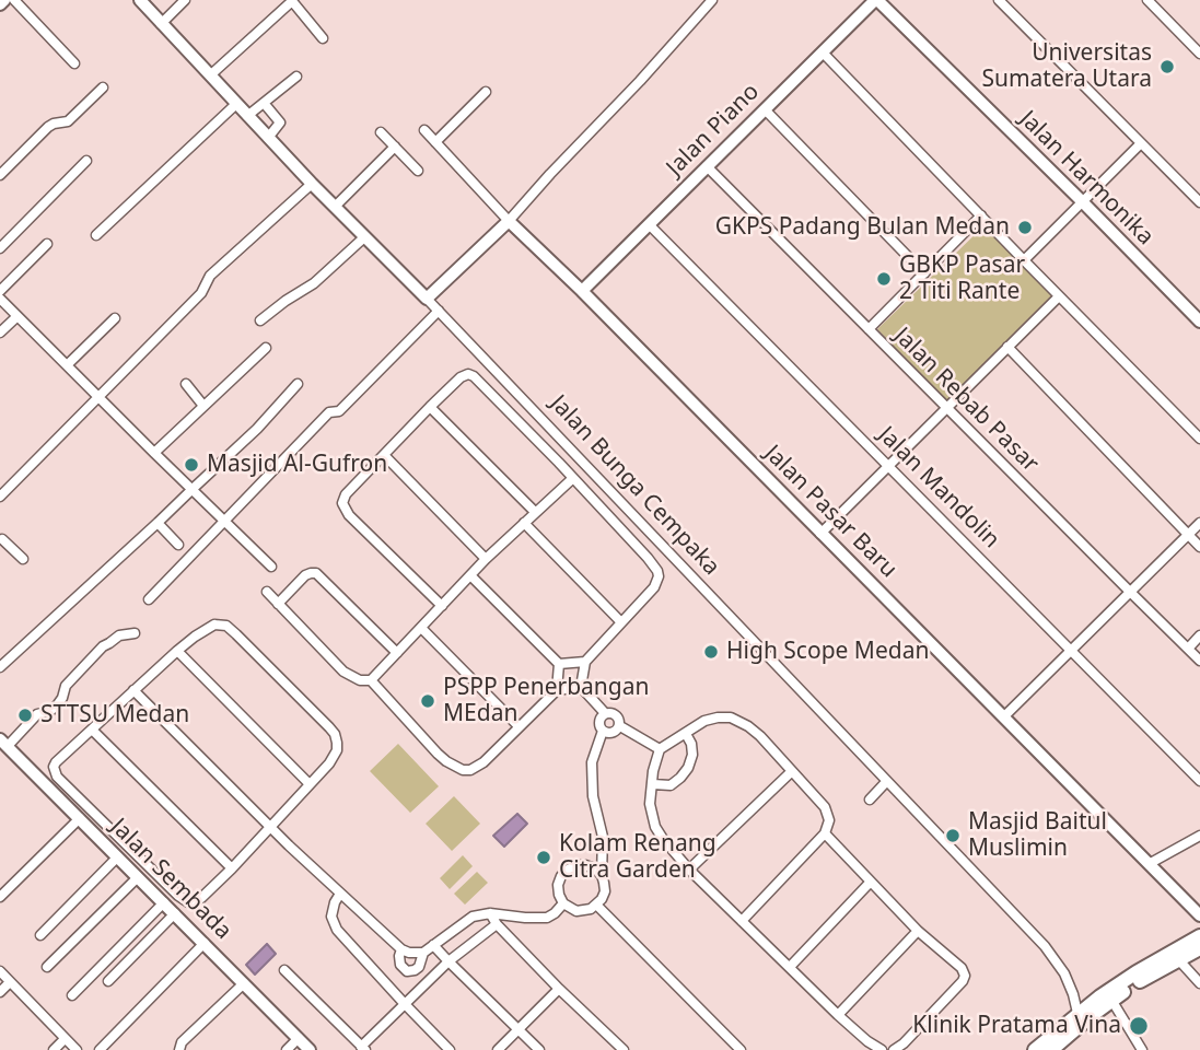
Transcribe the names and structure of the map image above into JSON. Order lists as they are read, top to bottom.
{
  "streets": {
    "street": [
      "Jalan Piano",
      "Jalan Harmonika",
      "Jalan Rebab Pasar",
      "Jalan Bunga Cempaka",
      "Jalan Mandolin",
      "Jalan Pasar Baru",
      "Jalan Sembada"
    ]
  },
  "crossings": [
    ["Jalan Piano", "Jalan Harmonika"],
    ["Jalan Piano", "Jalan Rebab Pasar"],
    ["Jalan Piano", "Jalan Mandolin"],
    ["Jalan Piano", "Jalan Pasar Baru"]
  ],
  "places": [
    "Universitas Sumatera Utara",
    "GKPS Padang Bulan Medan",
    "GBKP Pasar 2 Titi Rante",
    "Masjid Al-Gufron",
    "High Scope Medan",
    "PSPP Penerbangan MEdan",
    "STTSU Medan",
    "Masjid Baitul Muslimin",
    "Kolam Renang Citra Garden",
    "Klinik Pratama Vina"
  ]
}
